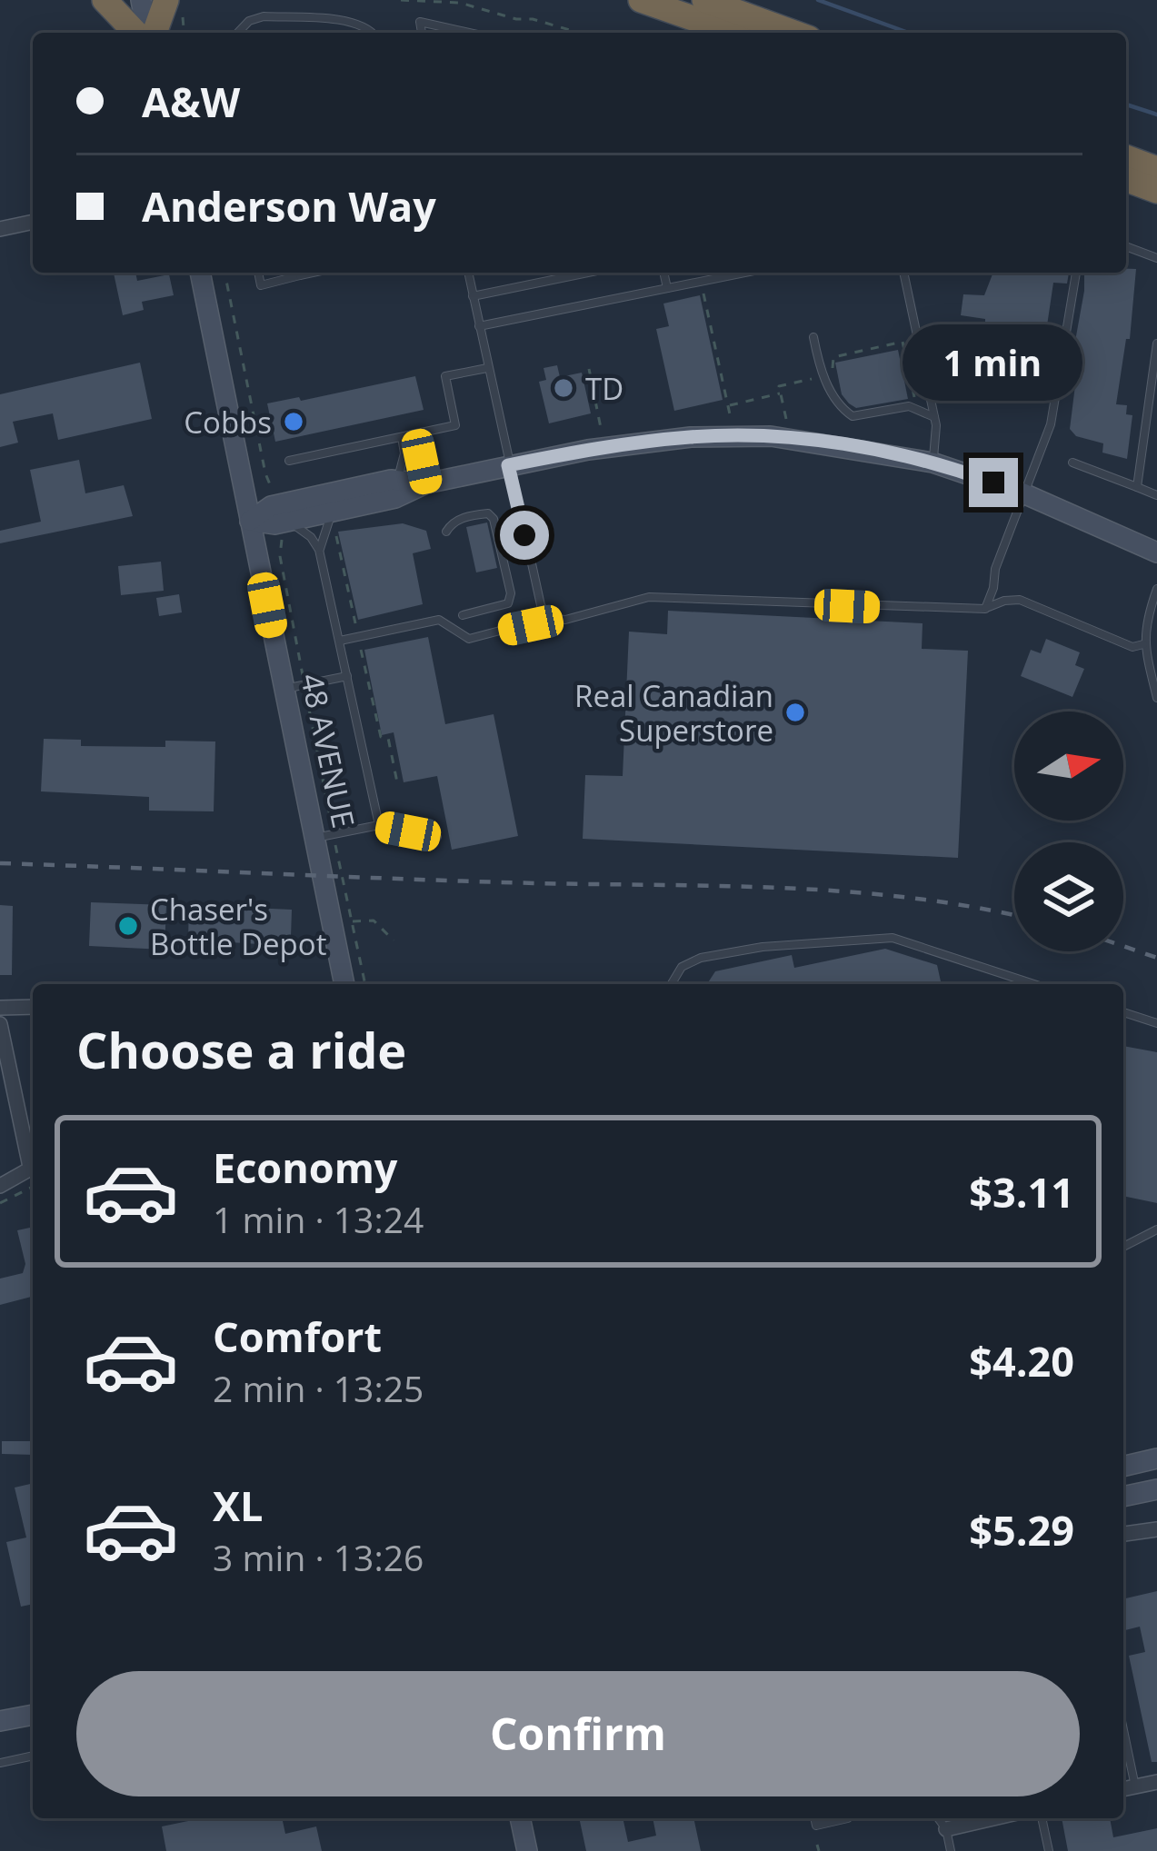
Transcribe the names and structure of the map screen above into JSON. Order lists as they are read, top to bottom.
{
  "streets": {
    "street": ["48 AVENUE"]
  },
  "places": [
    "TD",
    "Cobbs",
    "Real Canadian Superstore",
    "Chaser's Bottle Depot"
  ],
  "north": "right",
  "page": {
    "banner": ["A&W", "Anderson Way"],
    "bubble": "1 min",
    "heading": "Choose a ride",
    "list": [
      {
        "name": "Economy",
        "note": "1 min · 13:24",
        "value": "$3.11"
      },
      {
        "name": "Comfort",
        "note": "2 min · 13:25",
        "value": "$4.20"
      },
      {
        "name": "XL",
        "note": "3 min · 13:26",
        "value": "$5.29"
      }
    ],
    "buttons": "Confirm"
  }
}
